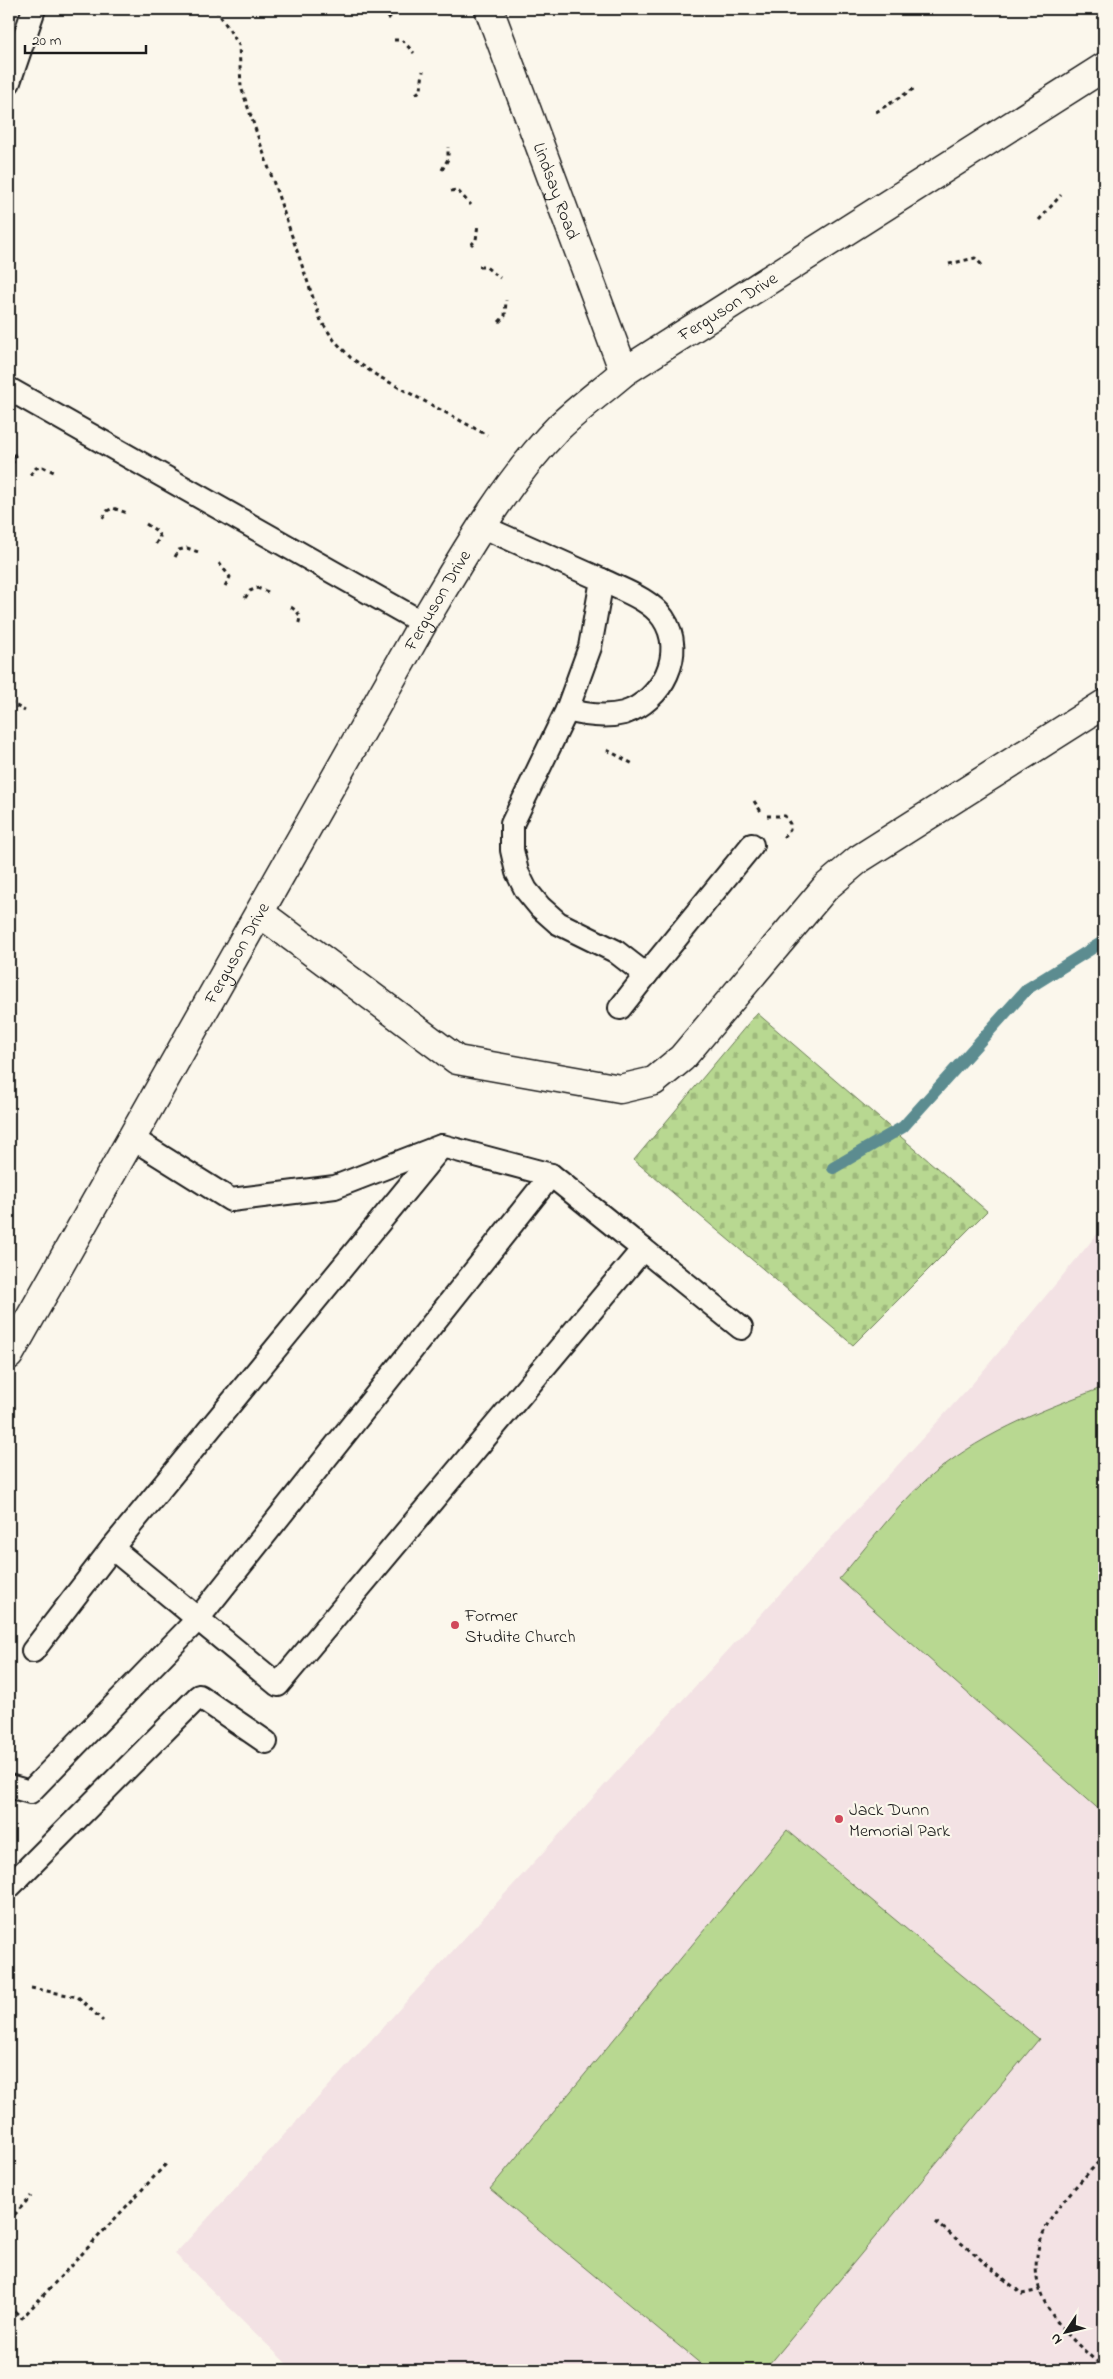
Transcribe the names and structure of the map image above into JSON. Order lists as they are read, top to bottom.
{
  "streets": {
    "street": ["Lindsay Road", "Ferguson Drive"]
  },
  "crossings": [
    ["Lindsay Road", "Ferguson Drive"]
  ],
  "places": ["Former Studite Church", "Jack Dunn Memorial Park"],
  "scale_bar": "20 m",
  "north": "bottom left"
}
